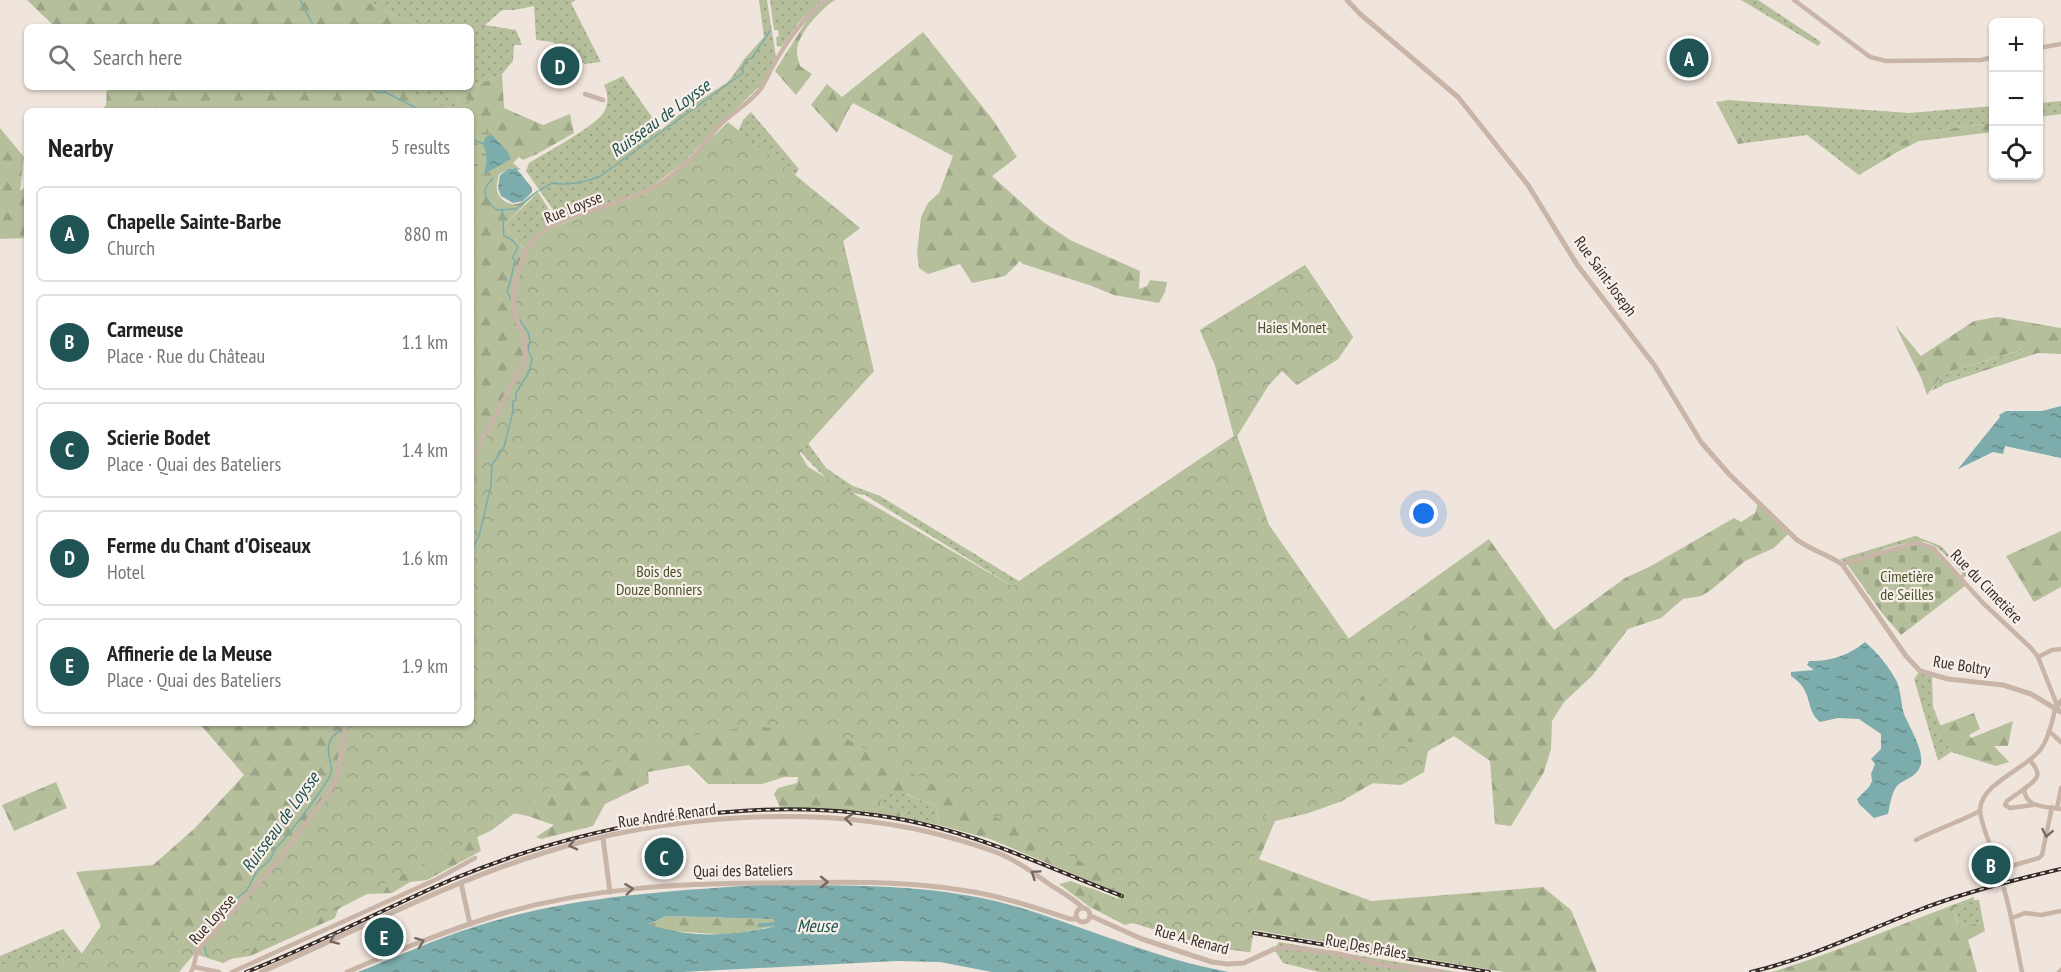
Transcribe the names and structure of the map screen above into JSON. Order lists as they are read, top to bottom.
{
  "streets": {
    "street": [
      "Rue Loysse",
      "Rue Saint-Joseph",
      "Rue du Cimetière",
      "Rue Boltry",
      "Rue André Renard",
      "Quai des Bateliers",
      "Rue A. Renard",
      "Rue Des Prâles"
    ]
  },
  "crossings": [
    ["Rue Saint-Joseph", "Rue du Cimetière"],
    ["Rue Saint-Joseph", "Rue Boltry"],
    ["Rue du Cimetière", "Rue Boltry"],
    ["Rue André Renard", "Quai des Bateliers"],
    ["Rue André Renard", "Rue A. Renard"],
    ["Quai des Bateliers", "Rue A. Renard"],
    ["Rue A. Renard", "Rue Des Prâles"]
  ],
  "one_way": ["Rue André Renard", "Quai des Bateliers"],
  "water": ["Ruisseau de Loysse", "Meuse"],
  "parks": ["Haies Monet", "Bois des Douze Bonniers", "Cimetière de Seilles"],
  "page": {
    "map_buttons": ["+", "−"],
    "search": "Search here",
    "pins": [
      "A",
      "D",
      "C",
      "B",
      "E"
    ],
    "heading": ["Nearby", "5 results"],
    "list": [
      {
        "mark": "A",
        "name": "Chapelle Sainte-Barbe",
        "note": "Church",
        "value": "880 m"
      },
      {
        "mark": "B",
        "name": "Carmeuse",
        "note": "Place · Rue du Château",
        "value": "1.1 km"
      },
      {
        "mark": "C",
        "name": "Scierie Bodet",
        "note": "Place · Quai des Bateliers",
        "value": "1.4 km"
      },
      {
        "mark": "D",
        "name": "Ferme du Chant d'Oiseaux",
        "note": "Hotel",
        "value": "1.6 km"
      },
      {
        "mark": "E",
        "name": "Affinerie de la Meuse",
        "note": "Place · Quai des Bateliers",
        "value": "1.9 km"
      }
    ]
  }
}
